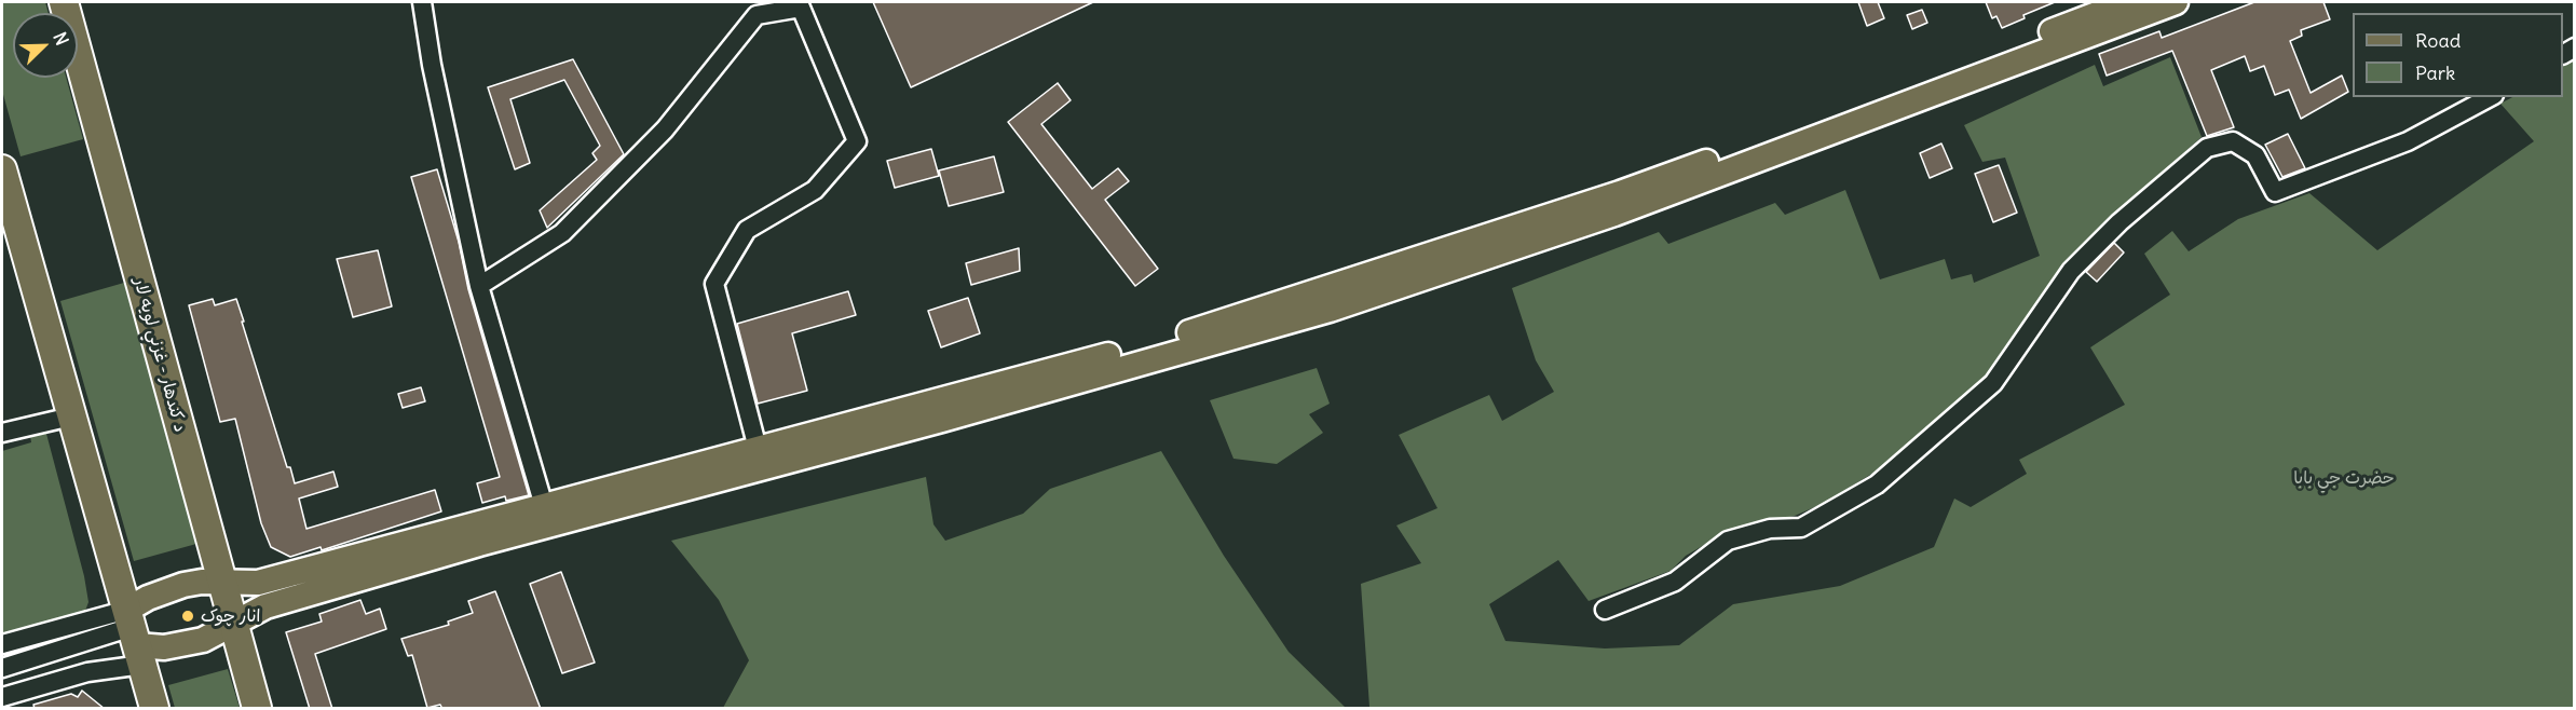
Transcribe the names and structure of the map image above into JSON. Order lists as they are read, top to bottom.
{
  "streets": {
    "highway": ["د کندهار - غزني لويه لار"]
  },
  "parks": ["حضرت جي بابا"],
  "places": ["انار چوک"],
  "legend": ["Road", "Park"],
  "north": "top right"
}
